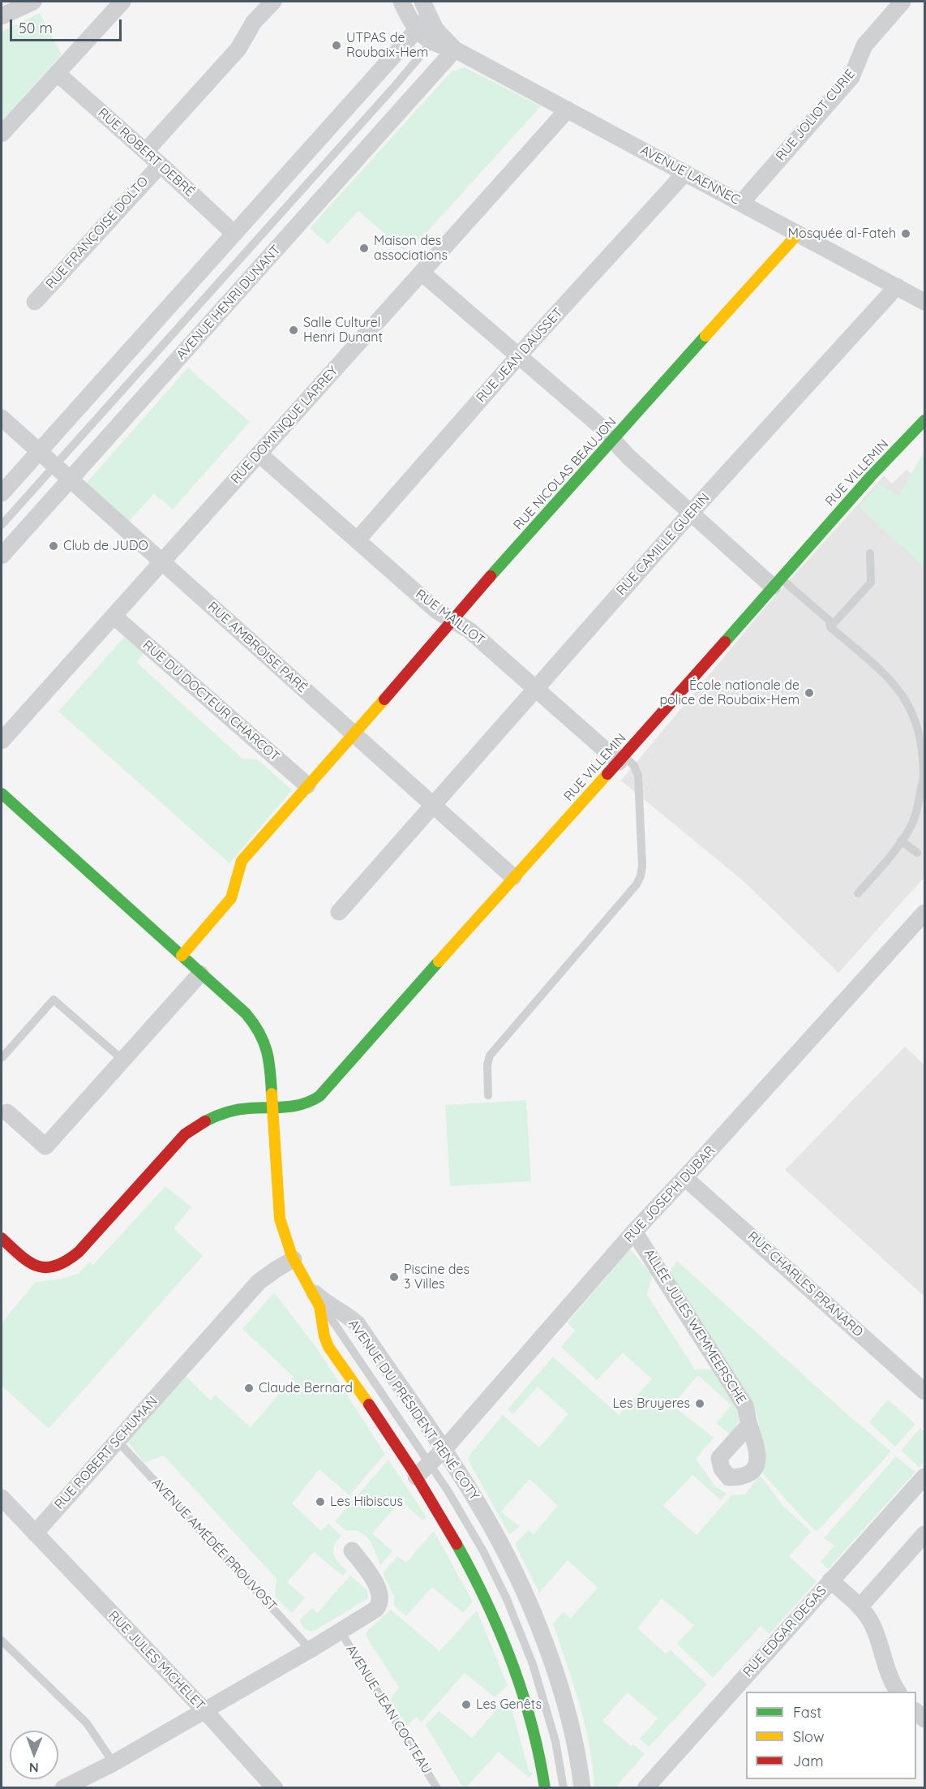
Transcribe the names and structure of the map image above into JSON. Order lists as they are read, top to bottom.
{
  "streets": {
    "street": [
      "RUE JOLIOT CURIE",
      "RUE ROBERT DEBRÉ",
      "AVENUE LAENNEC",
      "RUE FRANÇOISE DOLTO",
      "AVENUE HENRI DUNANT",
      "RUE JEAN DAUSSET",
      "RUE DOMINIQUE LARREY",
      "RUE VILLEMIN",
      "RUE NICOLAS BEAUJON",
      "RUE CAMILLE GUERIN",
      "RUE MAILLOT",
      "RUE AMBROISE PARÉ",
      "RUE DU DOCTEUR CHARCOT",
      "RUE JOSEPH DUBAR",
      "RUE CHARLES PRANARD",
      "ALLÉE JULES WEMMEERSCHE",
      "AVENUE DU PRÉSIDENT RENÉ COTY",
      "RUE ROBERT SCHUMAN",
      "RUE EDGAR DEGAS",
      "RUE JULES MICHELET"
    ],
    "lane": ["AVENUE AMÉDÉE PROUVOST", "AVENUE JEAN COCTEAU"]
  },
  "crossings": [
    ["RUE JOLIOT CURIE", "AVENUE LAENNEC"],
    ["RUE ROBERT DEBRÉ", "RUE FRANÇOISE DOLTO"],
    ["AVENUE LAENNEC", "AVENUE HENRI DUNANT"],
    ["AVENUE LAENNEC", "RUE JEAN DAUSSET"],
    ["AVENUE LAENNEC", "RUE DOMINIQUE LARREY"],
    ["AVENUE LAENNEC", "RUE NICOLAS BEAUJON"],
    ["AVENUE LAENNEC", "RUE CAMILLE GUERIN"],
    ["AVENUE HENRI DUNANT", "RUE AMBROISE PARÉ"],
    ["RUE JEAN DAUSSET", "RUE MAILLOT"],
    ["RUE DOMINIQUE LARREY", "RUE MAILLOT"],
    ["RUE DOMINIQUE LARREY", "RUE AMBROISE PARÉ"],
    ["RUE DOMINIQUE LARREY", "RUE DU DOCTEUR CHARCOT"],
    ["RUE VILLEMIN", "RUE MAILLOT"],
    ["RUE VILLEMIN", "RUE AMBROISE PARÉ"],
    ["RUE NICOLAS BEAUJON", "RUE MAILLOT"],
    ["RUE NICOLAS BEAUJON", "RUE AMBROISE PARÉ"],
    ["RUE CAMILLE GUERIN", "RUE MAILLOT"],
    ["RUE CAMILLE GUERIN", "RUE AMBROISE PARÉ"],
    ["RUE JOSEPH DUBAR", "RUE CHARLES PRANARD"],
    ["RUE JOSEPH DUBAR", "ALLÉE JULES WEMMEERSCHE"],
    ["RUE JOSEPH DUBAR", "AVENUE DU PRÉSIDENT RENÉ COTY"],
    ["RUE ROBERT SCHUMAN", "AVENUE AMÉDÉE PROUVOST"],
    ["RUE ROBERT SCHUMAN", "RUE JULES MICHELET"]
  ],
  "places": [
    "UTPAS de Roubaix-Hem",
    "Mosquée al-Fateh",
    "Maison des associations",
    "Salle Culturel Henri Dunant",
    "Club de JUDO",
    "École nationale de police de Roubaix-Hem",
    "Piscine des 3 Villes",
    "Claude Bernard",
    "Les Bruyeres",
    "Les Hibiscus",
    "Les Genêts"
  ],
  "legend": ["Fast", "Slow", "Jam"],
  "scale_bar": "50 m",
  "north": "bottom"
}
